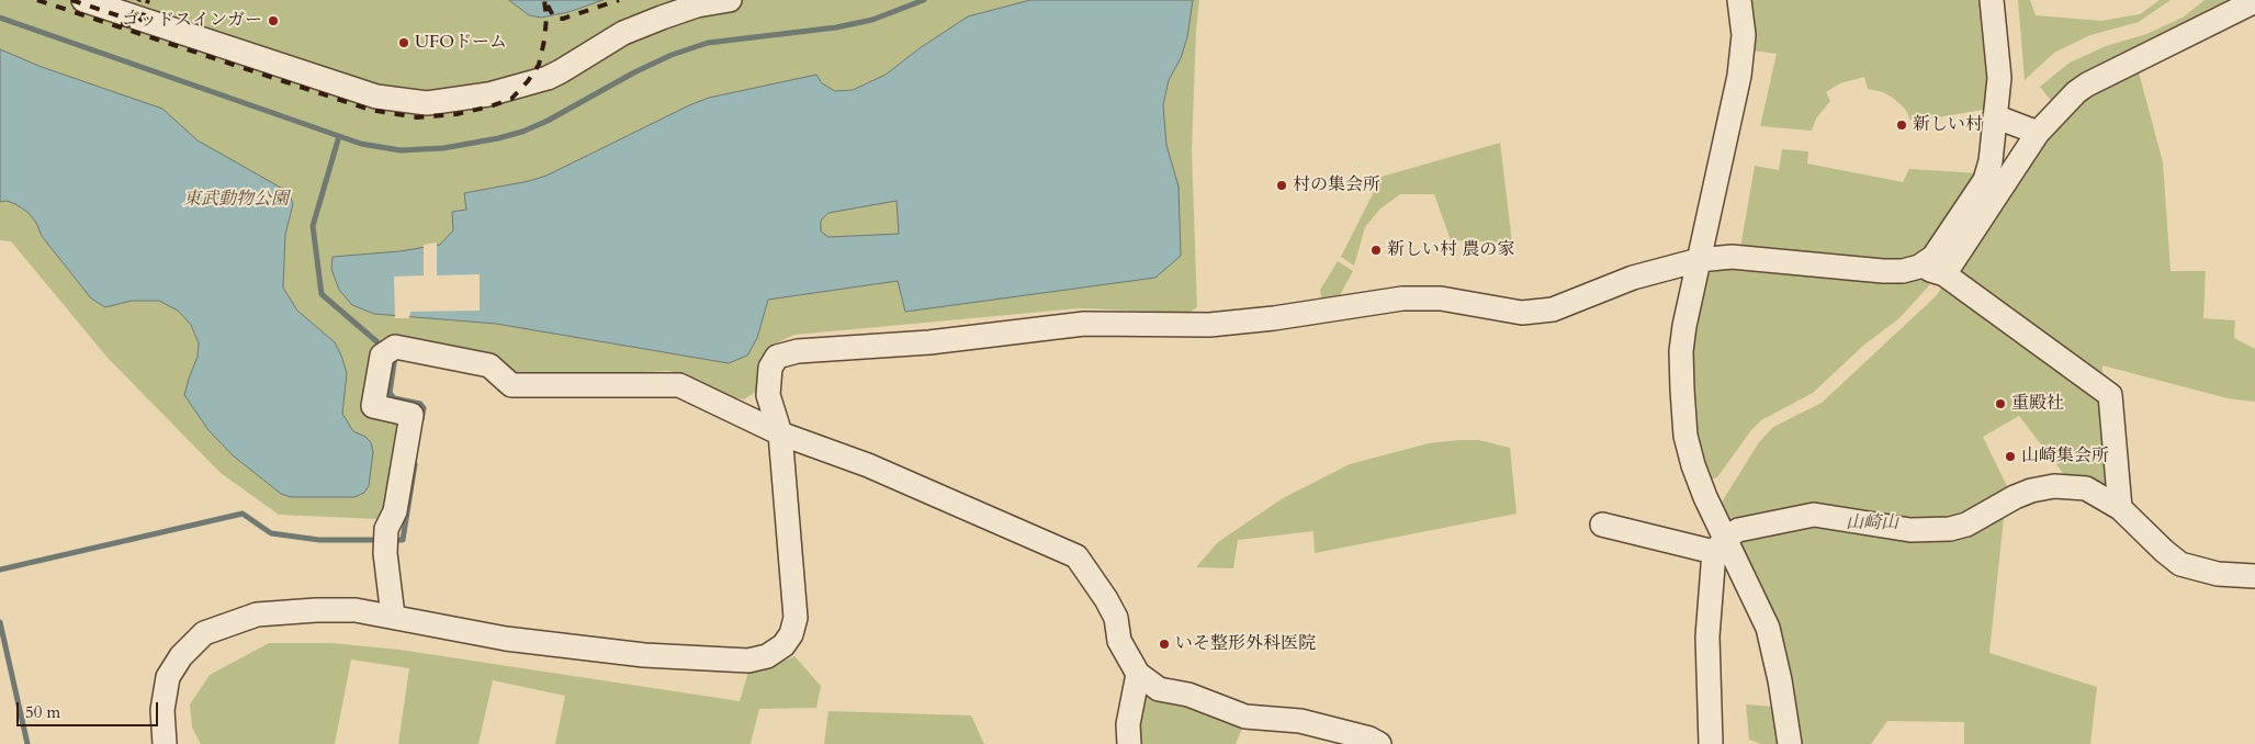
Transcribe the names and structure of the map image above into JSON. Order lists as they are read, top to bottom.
{
  "parks": ["東武動物公園", "山崎山"],
  "places": [
    "ゴッドスインガー",
    "UFOドーム",
    "新しい村",
    "村の集会所",
    "新しい村 農の家",
    "重殿社",
    "山崎集会所",
    "いそ整形外科医院"
  ],
  "scale_bar": "50 m"
}
